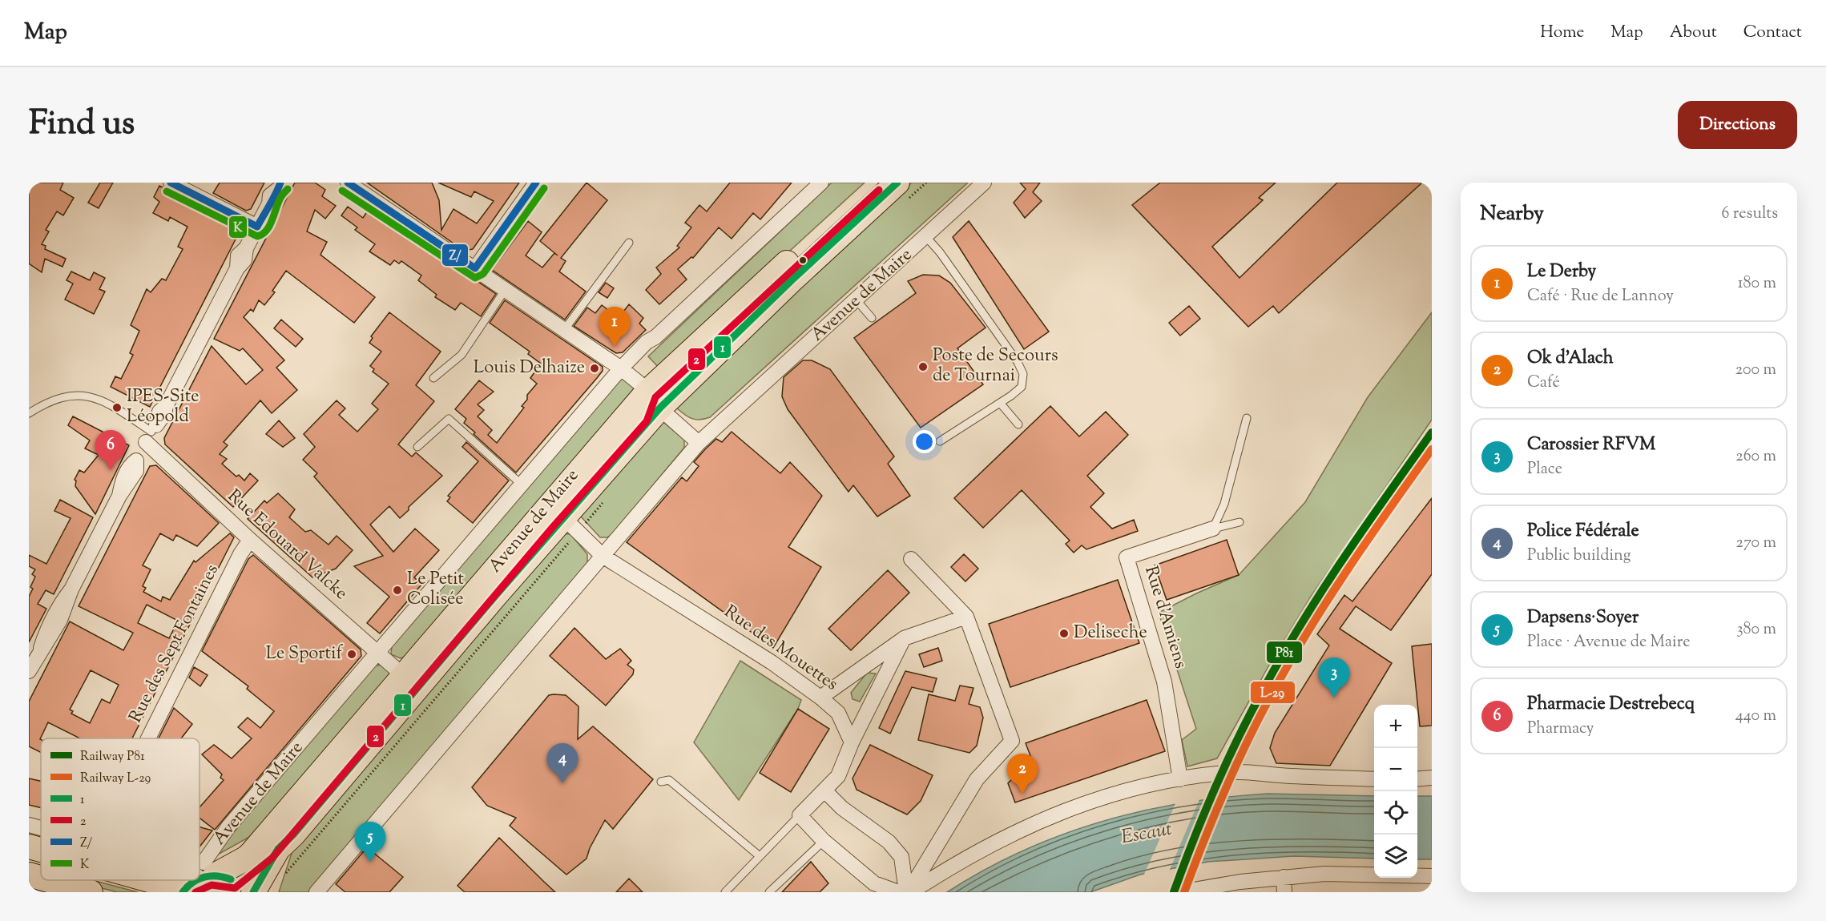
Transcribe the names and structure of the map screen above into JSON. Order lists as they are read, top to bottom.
{
  "streets": {
    "main road": ["Avenue de Maire"],
    "street": [
      "Rue Edouard Valcke",
      "Rue d'Amiens",
      "Rue des Sept Fontaines",
      "Rue des Mouettes"
    ]
  },
  "crossings": [
    ["Avenue de Maire", "Rue Edouard Valcke"],
    ["Avenue de Maire", "Rue des Mouettes"],
    ["Rue Edouard Valcke", "Rue des Sept Fontaines"]
  ],
  "water": ["Escaut"],
  "places": [
    "Poste de Secours de Tournai",
    "Louis Delhaize",
    "IPES-Site Léopold",
    "Le Petit Colisée",
    "Deliseche",
    "Le Sportif"
  ],
  "lines": [
    "transit line 1",
    "transit line Z/",
    "transit line K",
    "transit line 2",
    "rail line P81",
    "rail line L-29"
  ],
  "legend": [
    "Railway P81",
    "Railway L-29",
    "1",
    "2",
    "Z/",
    "K"
  ],
  "page": {
    "header": "Map",
    "nav": [
      "Home",
      "Map",
      "About",
      "Contact"
    ],
    "title": "Find us",
    "buttons": "Directions",
    "heading": ["Nearby", "6 results"],
    "list": [
      {
        "mark": "1",
        "name": "Le Derby",
        "note": "Café · Rue de Lannoy",
        "value": "180 m"
      },
      {
        "mark": "2",
        "name": "Ok d'Alach",
        "note": "Café",
        "value": "200 m"
      },
      {
        "mark": "3",
        "name": "Carossier RFVM",
        "note": "Place",
        "value": "260 m"
      },
      {
        "mark": "4",
        "name": "Police Fédérale",
        "note": "Public building",
        "value": "270 m"
      },
      {
        "mark": "5",
        "name": "Dapsens·Soyer",
        "note": "Place · Avenue de Maire",
        "value": "380 m"
      },
      {
        "mark": "6",
        "name": "Pharmacie Destrebecq",
        "note": "Pharmacy",
        "value": "440 m"
      }
    ],
    "pins": [
      "1",
      "6",
      "3",
      "4",
      "2",
      "5"
    ],
    "map_buttons": ["+", "−"]
  }
}
